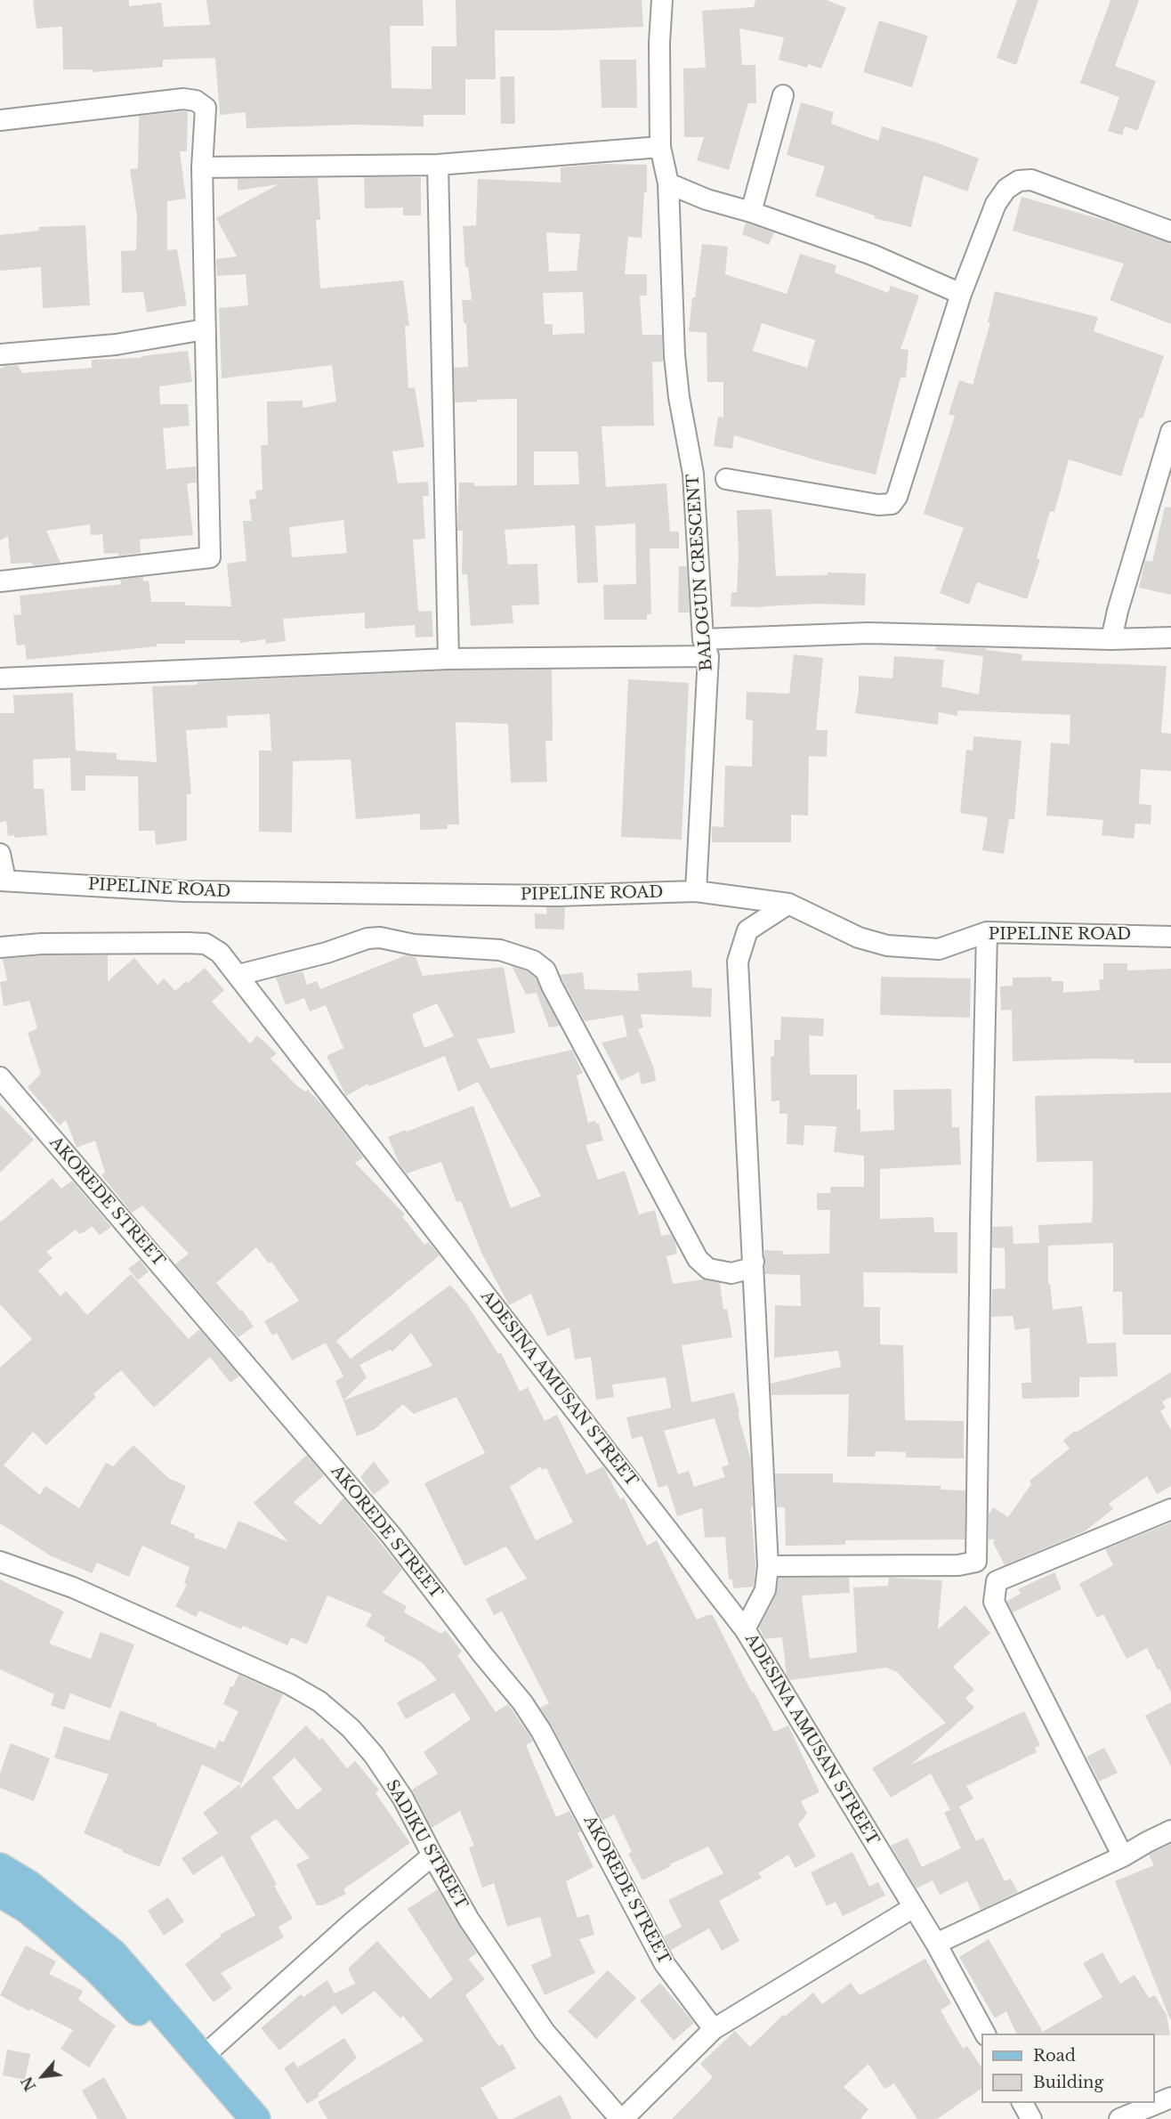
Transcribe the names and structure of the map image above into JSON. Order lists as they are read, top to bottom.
{
  "streets": {
    "street": [
      "BALOGUN CRESCENT",
      "PIPELINE ROAD",
      "AKOREDE STREET",
      "ADESINA AMUSAN STREET",
      "SADIKU STREET"
    ]
  },
  "crossings": [
    ["BALOGUN CRESCENT", "PIPELINE ROAD"]
  ],
  "legend": ["Road", "Building"],
  "north": "bottom left"
}
